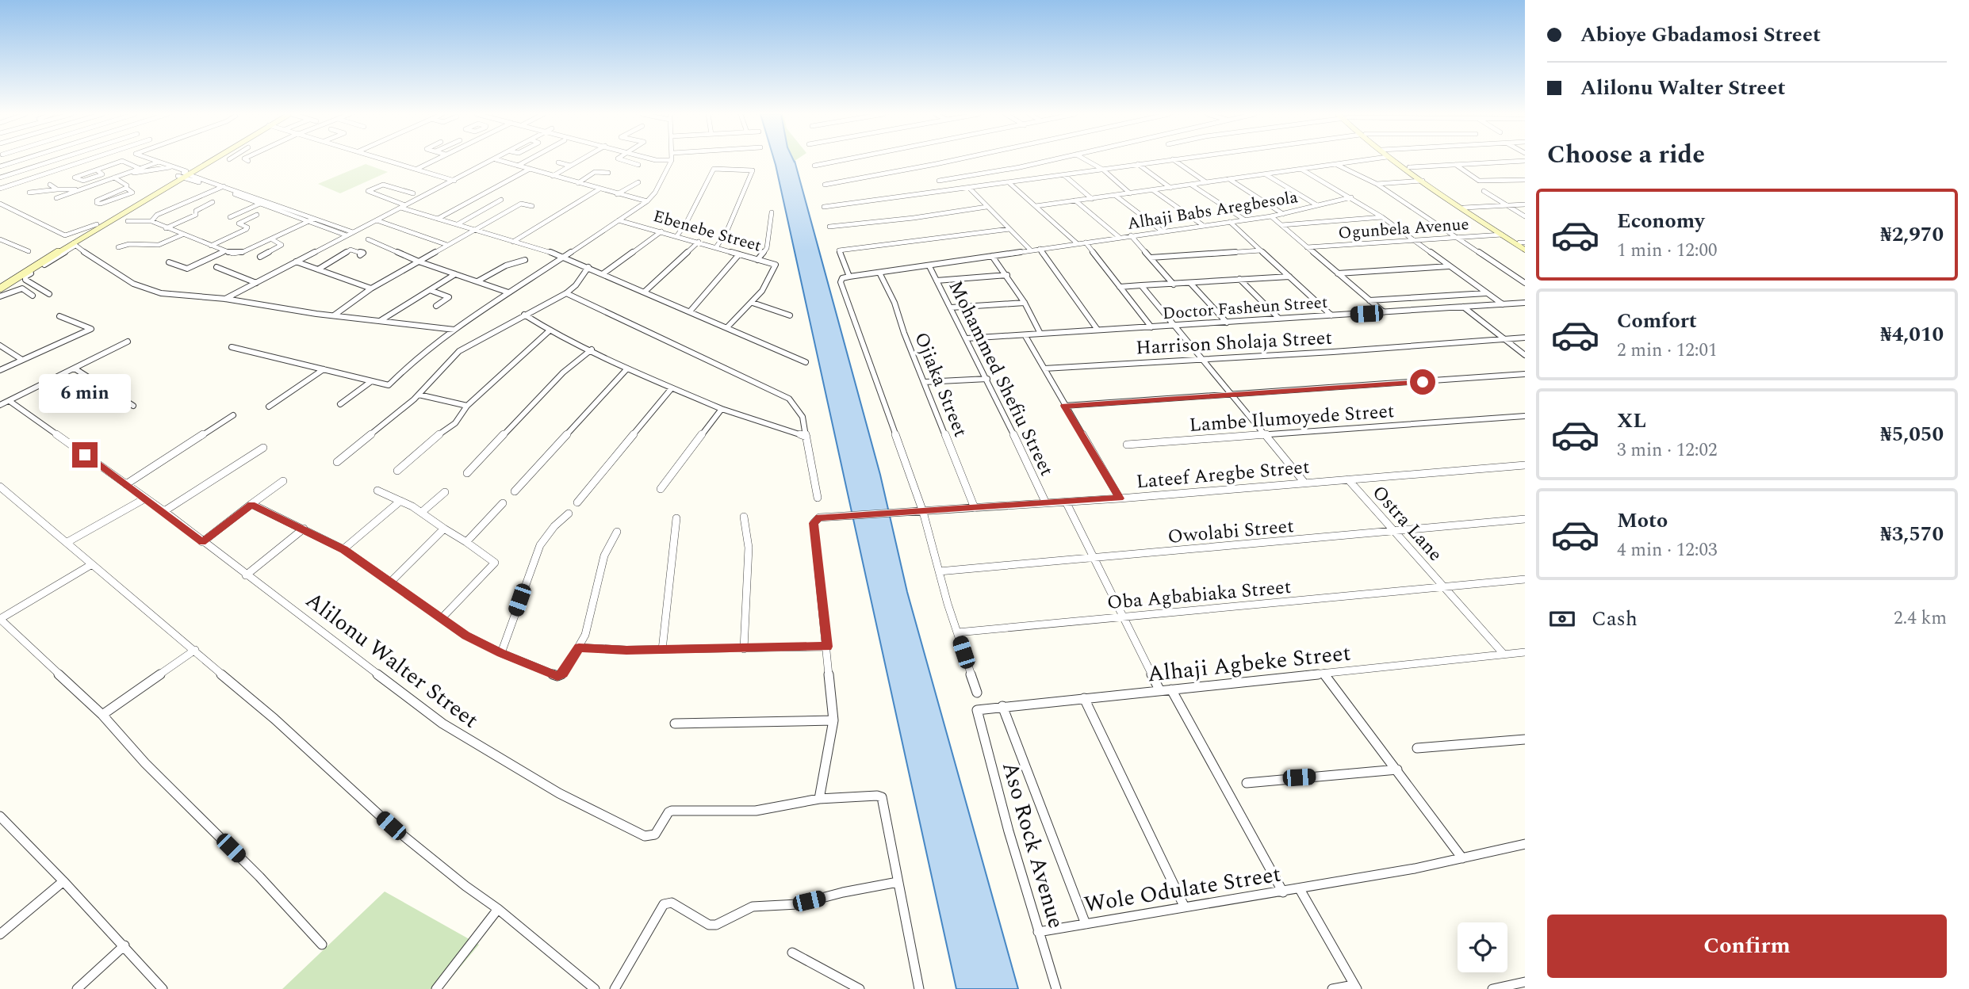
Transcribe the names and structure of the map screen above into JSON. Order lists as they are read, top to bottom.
{
  "streets": {
    "street": [
      "Alhaji Babs Aregbesola",
      "Ogunbela Avenue",
      "Ebenebe Street",
      "Doctor Fasheun Street",
      "Harrison Sholaja Street",
      "Mohammed Shefiu Street",
      "Ojiaka Street",
      "Lambe Ilumoyede Street",
      "Lateef Aregbe Street",
      "Ostra Lane",
      "Owolabi Street",
      "Oba Agbabiaka Street",
      "Alilonu Walter Street",
      "Alhaji Agbeke Street",
      "Aso Rock Avenue",
      "Wole Odulate Street"
    ]
  },
  "crossings": [
    ["Alhaji Babs Aregbesola", "Mohammed Shefiu Street"],
    ["Alhaji Babs Aregbesola", "Ojiaka Street"],
    ["Doctor Fasheun Street", "Mohammed Shefiu Street"],
    ["Mohammed Shefiu Street", "Lateef Aregbe Street"],
    ["Ojiaka Street", "Lateef Aregbe Street"],
    ["Lateef Aregbe Street", "Ostra Lane"],
    ["Ostra Lane", "Owolabi Street"],
    ["Ostra Lane", "Oba Agbabiaka Street"],
    ["Ostra Lane", "Alhaji Agbeke Street"],
    ["Alhaji Agbeke Street", "Aso Rock Avenue"],
    ["Aso Rock Avenue", "Wole Odulate Street"]
  ],
  "page": {
    "banner": ["Abioye Gbadamosi Street", "Alilonu Walter Street"],
    "heading": "Choose a ride",
    "list": [
      {
        "name": "Economy",
        "note": "1 min · 12:00",
        "value": "₦2,970"
      },
      {
        "name": "Comfort",
        "note": "2 min · 12:01",
        "value": "₦4,010"
      },
      {
        "name": "XL",
        "note": "3 min · 12:02",
        "value": "₦5,050"
      },
      {
        "name": "Moto",
        "note": "4 min · 12:03",
        "value": "₦3,570"
      }
    ],
    "bubble": "6 min",
    "pay": ["Cash", "2.4 km"],
    "buttons": "Confirm"
  }
}
